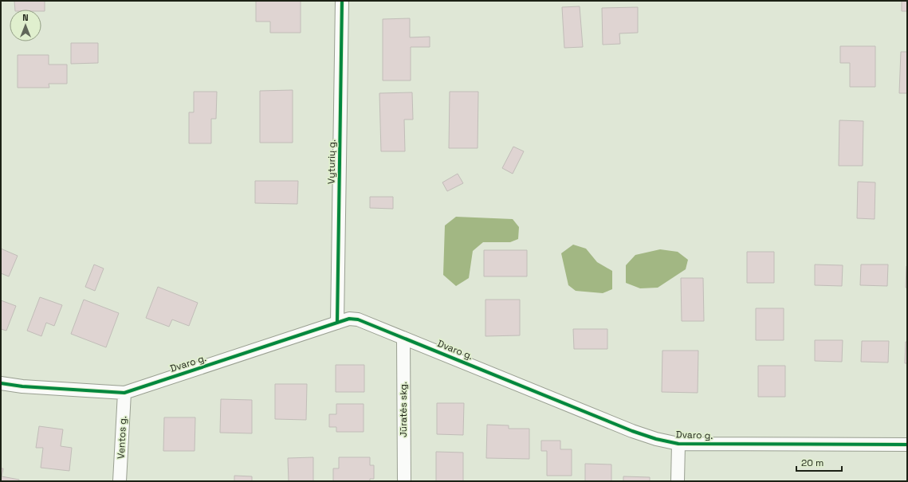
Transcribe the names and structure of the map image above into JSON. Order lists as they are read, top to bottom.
{
  "streets": {
    "street": [
      "Vyturių g.",
      "Dvaro g.",
      "Jūratės skg.",
      "Ventos g."
    ]
  },
  "crossings": [
    ["Vyturių g.", "Dvaro g."],
    ["Dvaro g.", "Jūratės skg."],
    ["Dvaro g.", "Ventos g."]
  ],
  "scale_bar": "20 m",
  "north": "top"
}
